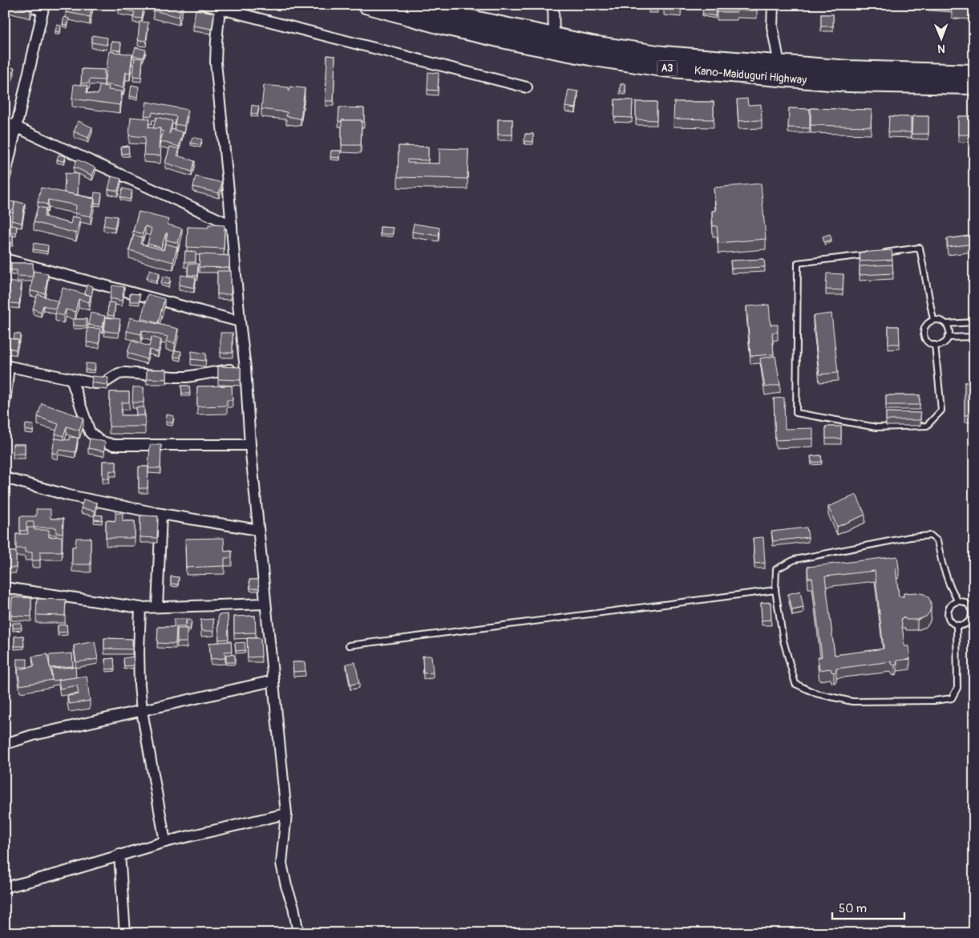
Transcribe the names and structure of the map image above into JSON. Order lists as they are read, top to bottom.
{
  "streets": {
    "highway": ["A3", "Kano-Maiduguri Highway"]
  },
  "scale_bar": "50 m",
  "north": "bottom"
}
